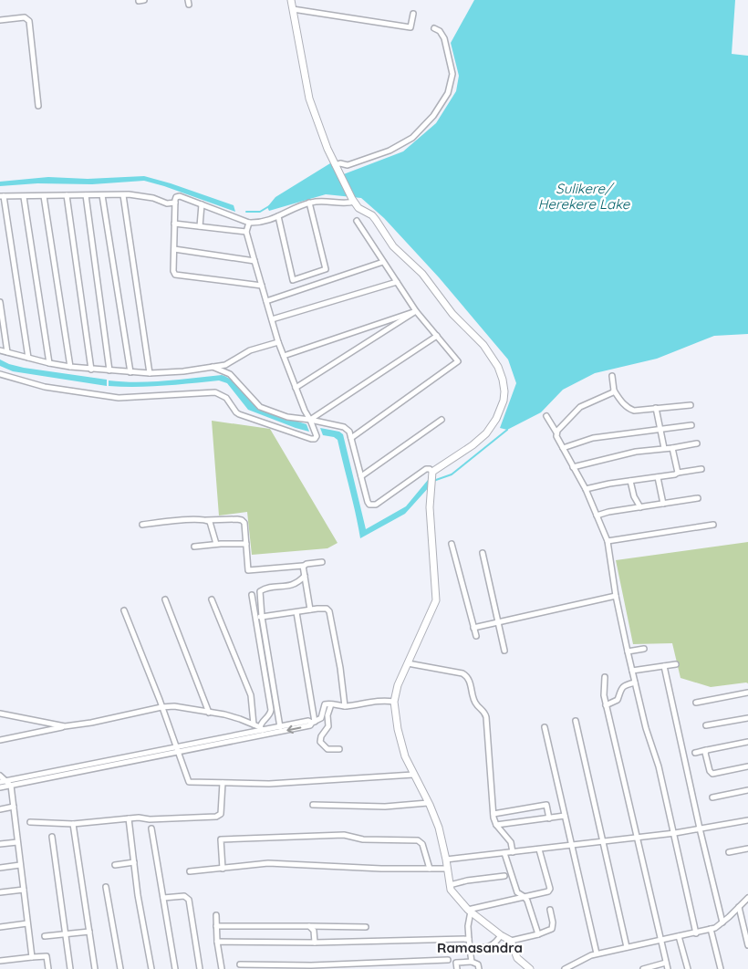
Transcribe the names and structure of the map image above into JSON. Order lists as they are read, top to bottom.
{
  "districts": ["Ramasandra"],
  "water": ["Sulikere/ Herekere Lake"]
}
